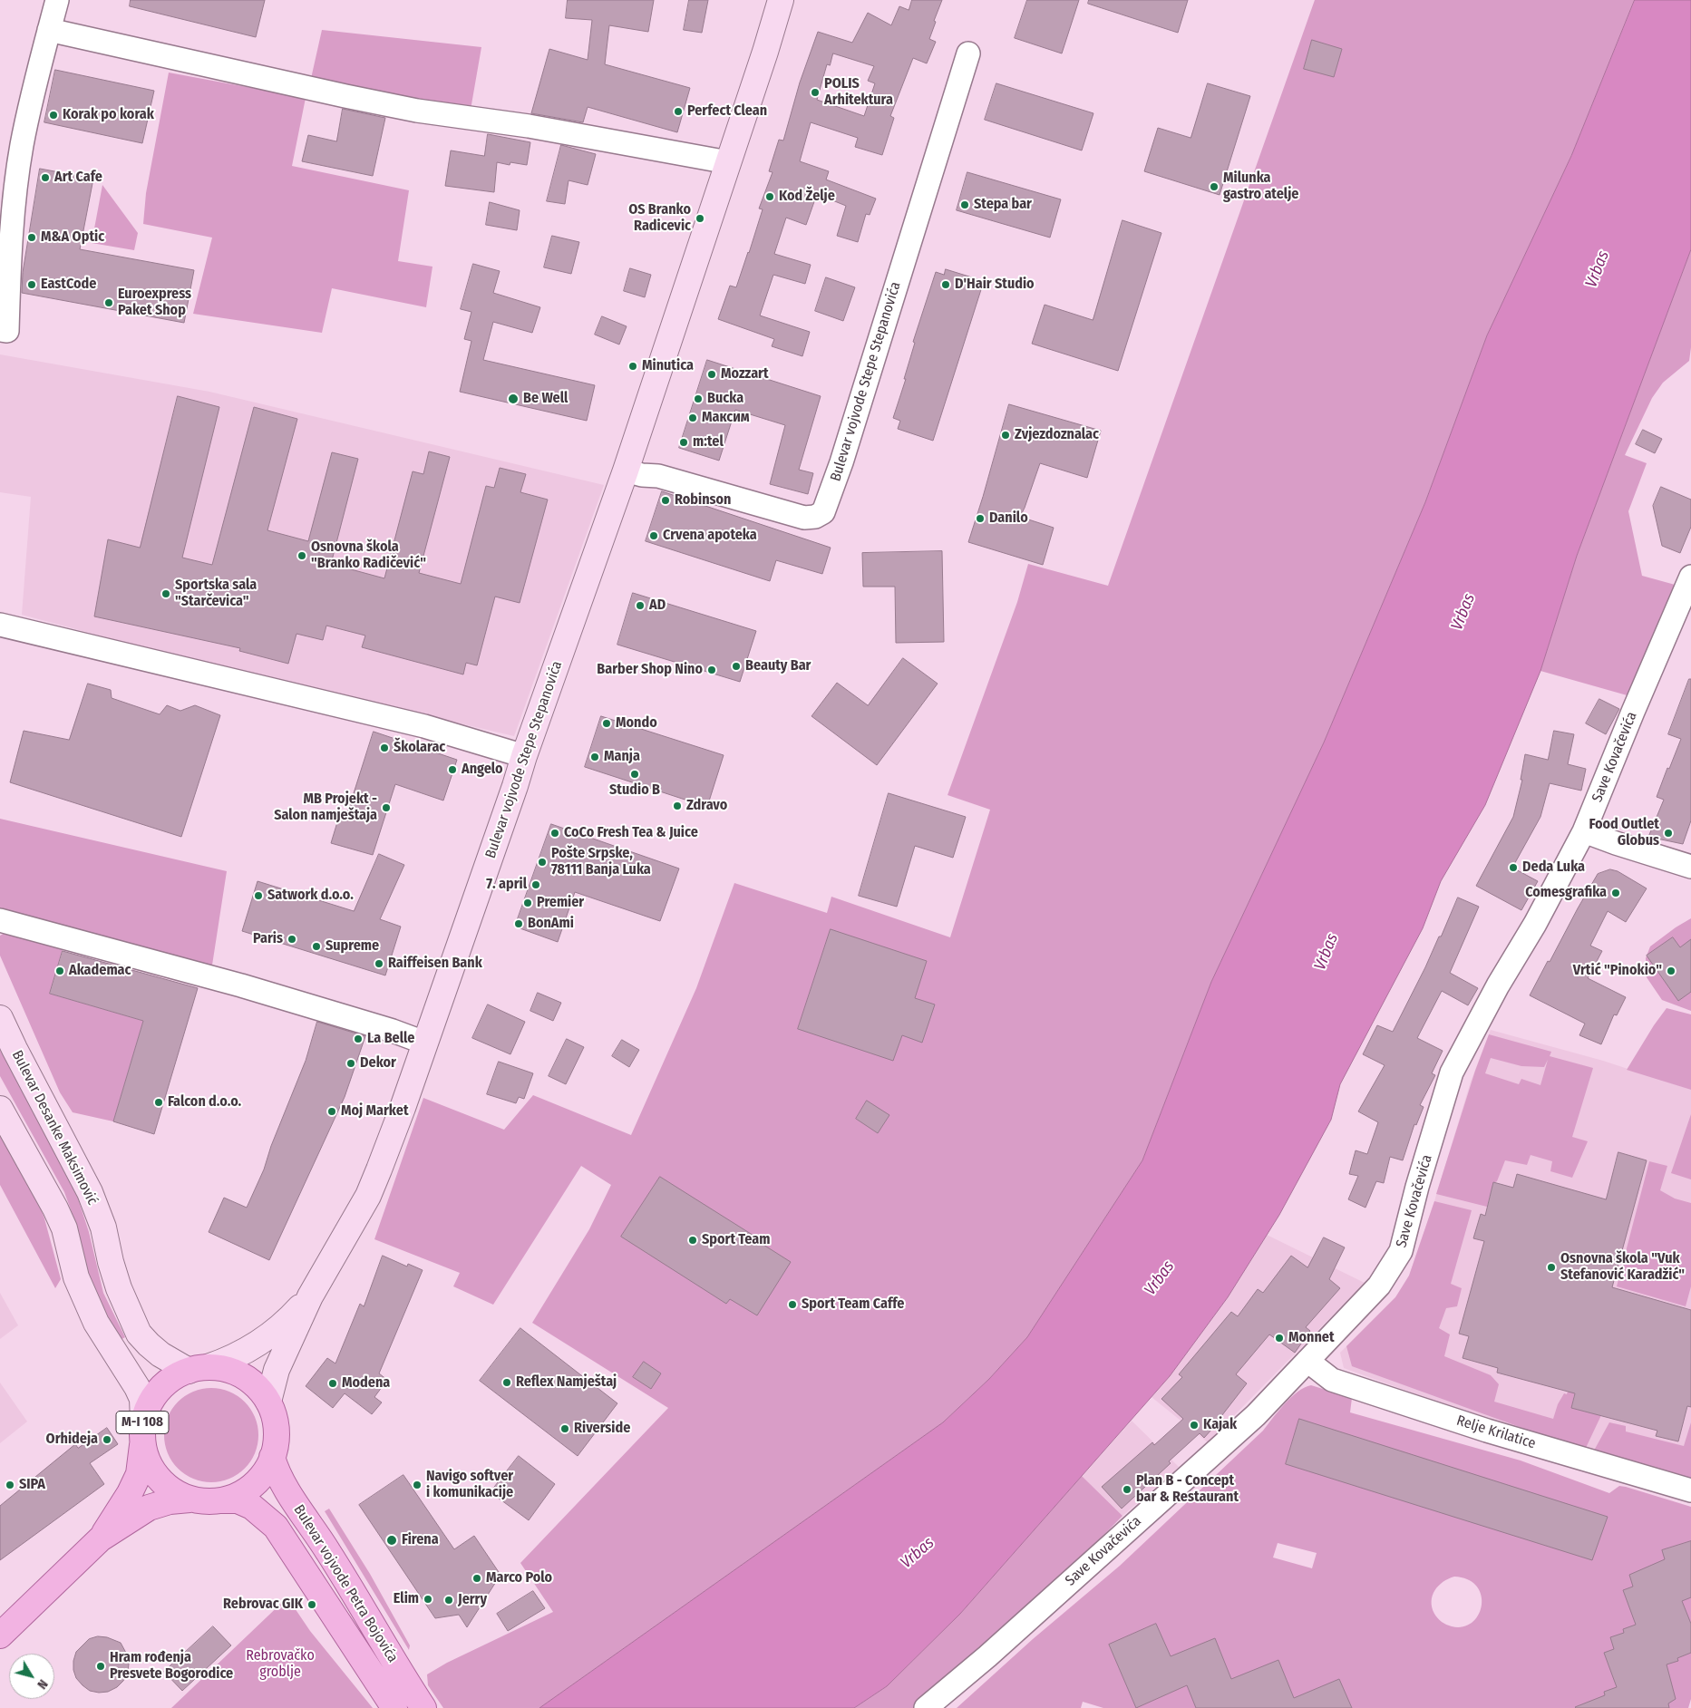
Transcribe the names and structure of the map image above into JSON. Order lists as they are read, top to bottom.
{
  "streets": {
    "main road": ["M-I 108", "Bulevar vojvode Petra Bojovića"],
    "street": [
      "Bulevar vojvode Stepe Stepanovića",
      "Save Kovačevića",
      "Bulevar Desanke Maksimović",
      "Relje Krilatice"
    ]
  },
  "crossings": [
    ["Bulevar vojvode Stepe Stepanovića", "Bulevar Desanke Maksimović"],
    ["Bulevar vojvode Stepe Stepanovića", "M-I 108"],
    ["Bulevar vojvode Stepe Stepanovića", "Bulevar vojvode Petra Bojovića"],
    ["Save Kovačevića", "Relje Krilatice"],
    ["Bulevar Desanke Maksimović", "M-I 108"],
    ["Bulevar Desanke Maksimović", "Bulevar vojvode Petra Bojovića"],
    ["M-I 108", "Bulevar vojvode Petra Bojovića"]
  ],
  "water": ["Vrbas"],
  "parks": ["Rebrovačko groblje"],
  "places": [
    "POLIS Arhitektura",
    "Perfect Clean",
    "Korak po korak",
    "Art Cafe",
    "Milunka gastro atelje",
    "Kod Želje",
    "Stepa bar",
    "OS Branko Radicevic",
    "M&A Optic",
    "EastCode",
    "D'Hair Studio",
    "Euroexpress Paket Shop",
    "Minutica",
    "Mozzart",
    "Be Well",
    "Bucka",
    "Максим",
    "Zvjezdoznalac",
    "m:tel",
    "Robinson",
    "Danilo",
    "Crvena apoteka",
    "Osnovna škola \"Branko Radičević\"",
    "Sportska sala \"Starčevica\"",
    "AD",
    "Beauty Bar",
    "Barber Shop Nino",
    "Mondo",
    "Školarac",
    "Manja",
    "Angelo",
    "Studio B",
    "Zdravo",
    "MB Projekt - Salon namještaja",
    "CoCo Fresh Tea & Juice",
    "Food Outlet Globus",
    "Pošte Srpske, 78111 Banja Luka",
    "Deda Luka",
    "7. april",
    "Comesgrafika",
    "Satwork d.o.o.",
    "Premier",
    "BonAmi",
    "Paris",
    "Supreme",
    "Raiffeisen Bank",
    "Akademac",
    "Vrtić \"Pinokio\"",
    "La Belle",
    "Dekor",
    "Falcon d.o.o.",
    "Moj Market",
    "Sport Team",
    "Osnovna škola \"Vuk Stefanović Karadžić\"",
    "Sport Team Caffe",
    "Monnet",
    "Reflex Namještaj",
    "Modena",
    "Kajak",
    "Riverside",
    "Orhideja",
    "SIPA",
    "Navigo softver i komunikacije",
    "Plan B - Concept bar & Restaurant",
    "Firena",
    "Marco Polo",
    "Elim",
    "Jerry",
    "Rebrovac GIK",
    "Hram rođenja Presvete Bogorodice"
  ],
  "north": "bottom right"
}
